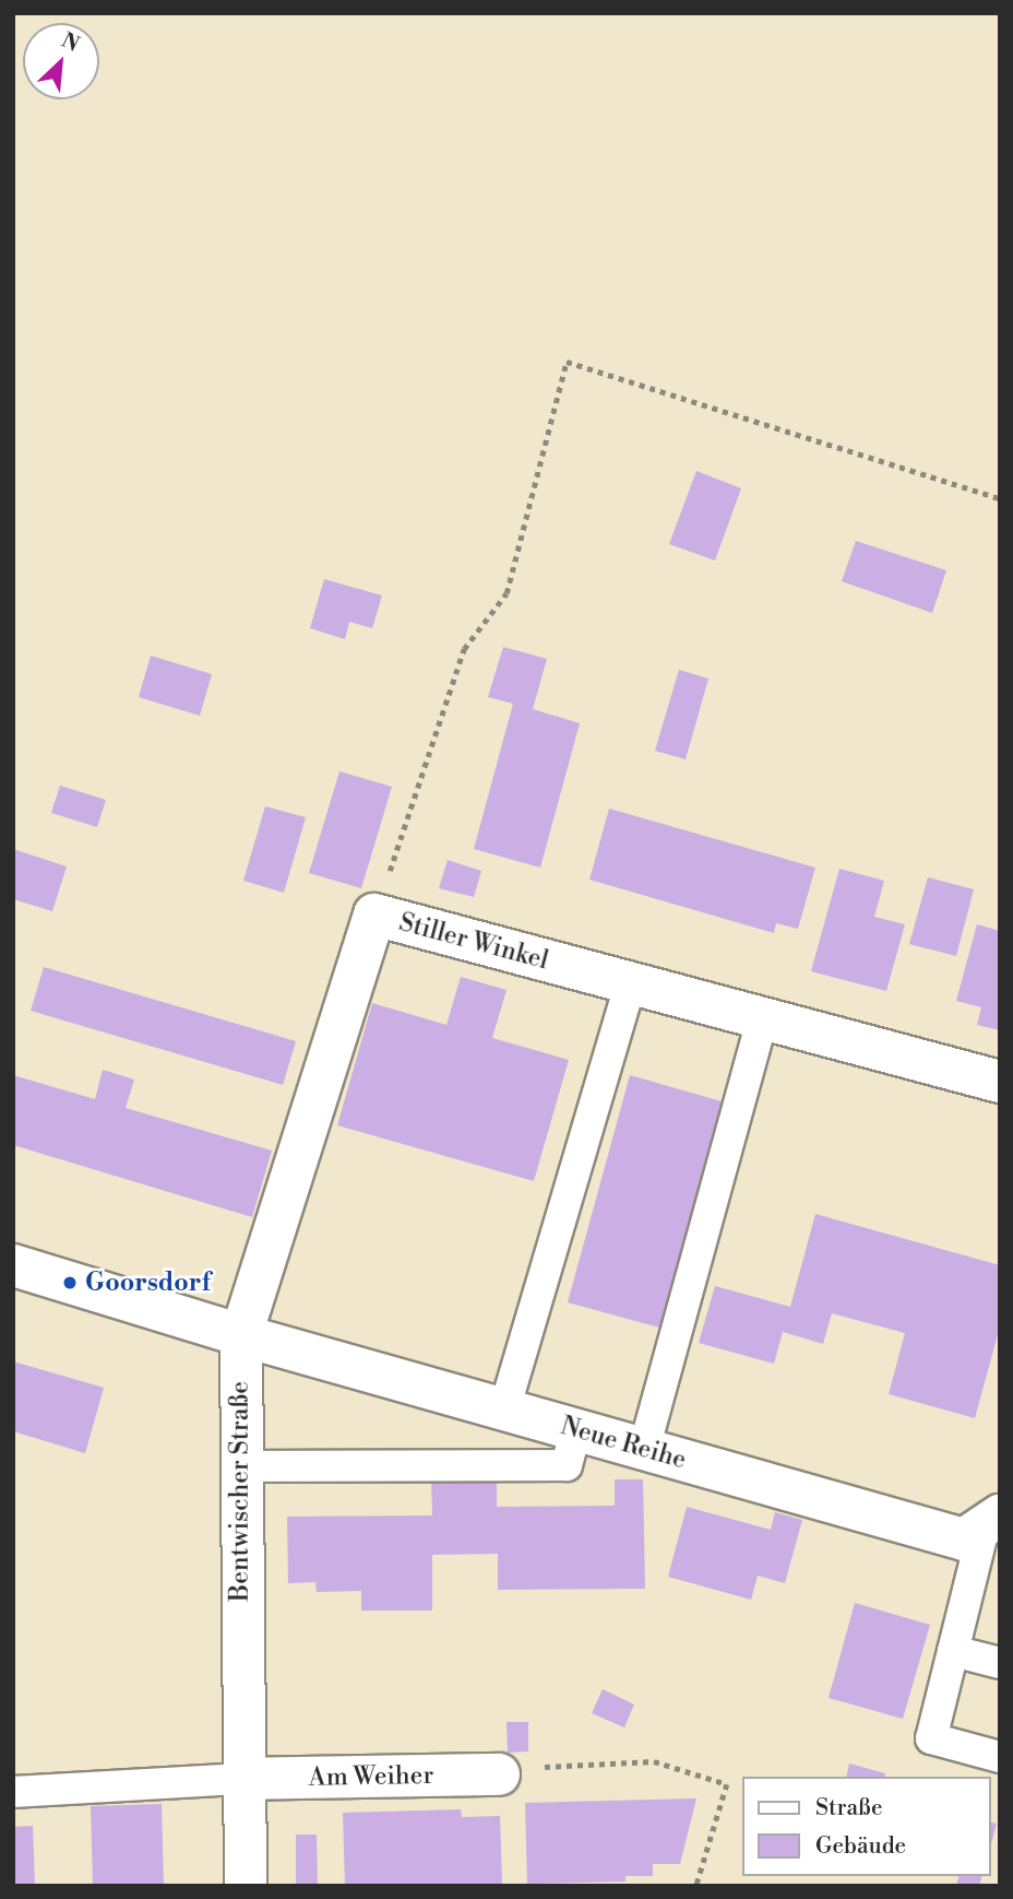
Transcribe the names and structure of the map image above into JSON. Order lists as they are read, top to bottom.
{
  "streets": {
    "street": [
      "Stiller Winkel",
      "Neue Reihe",
      "Bentwischer Straße",
      "Am Weiher"
    ]
  },
  "crossings": [
    ["Stiller Winkel", "Neue Reihe"],
    ["Stiller Winkel", "Bentwischer Straße"],
    ["Neue Reihe", "Bentwischer Straße"],
    ["Bentwischer Straße", "Am Weiher"]
  ],
  "places": ["Goorsdorf"],
  "legend": ["Straße", "Gebäude"],
  "north": "top right"
}
